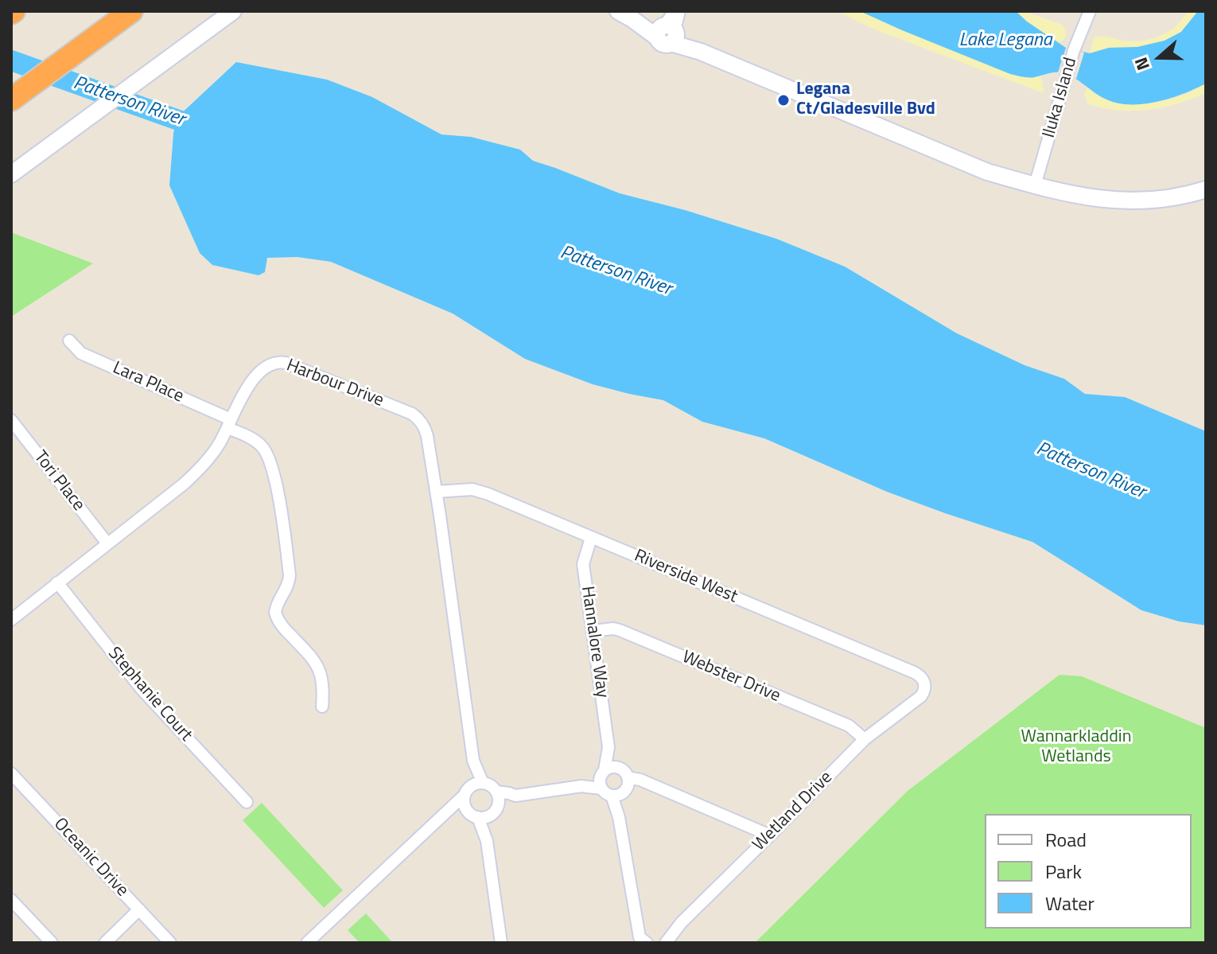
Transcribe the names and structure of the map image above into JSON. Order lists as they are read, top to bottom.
{
  "streets": {
    "street": [
      "Iluka Island",
      "Lara Place",
      "Harbour Drive",
      "Tori Place",
      "Riverside West",
      "Hannalore Way",
      "Webster Drive",
      "Stephanie Court",
      "Wetland Drive",
      "Oceanic Drive"
    ]
  },
  "crossings": [
    ["Lara Place", "Harbour Drive"],
    ["Harbour Drive", "Tori Place"],
    ["Harbour Drive", "Riverside West"],
    ["Harbour Drive", "Stephanie Court"],
    ["Riverside West", "Hannalore Way"],
    ["Riverside West", "Wetland Drive"],
    ["Hannalore Way", "Webster Drive"],
    ["Webster Drive", "Wetland Drive"]
  ],
  "water": ["Lake Legana", "Patterson River"],
  "parks": ["Wannarkladdin Wetlands"],
  "places": ["Legana Ct/Gladesville Bvd"],
  "legend": ["Road", "Park", "Water"],
  "north": "left"
}
